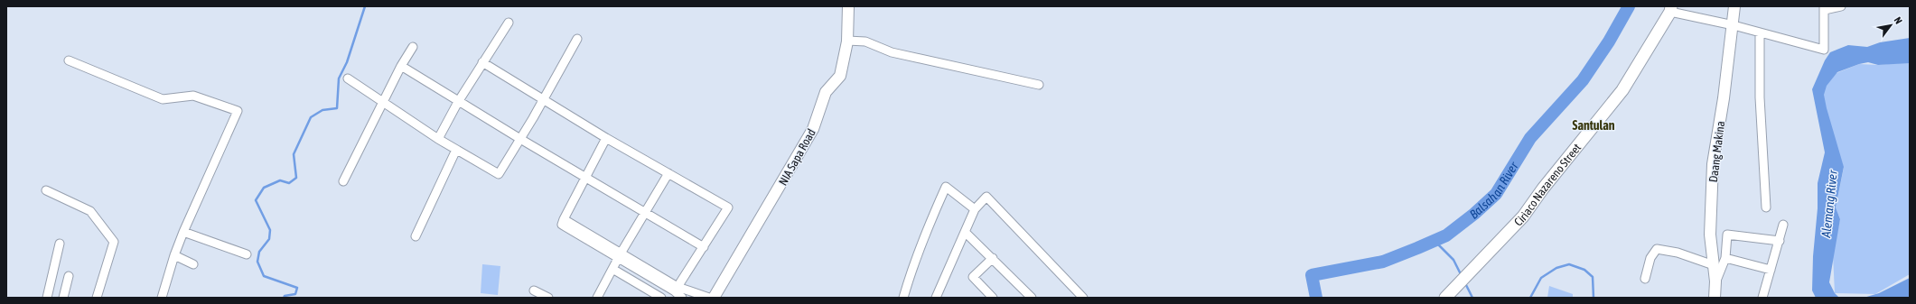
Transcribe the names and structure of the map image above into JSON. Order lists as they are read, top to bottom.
{
  "streets": {
    "main road": ["Ciriaco Nazareno Street"],
    "street": ["Daang Makina", "NIA Sapa Road"]
  },
  "districts": ["Santulan"],
  "water": ["Balsahan River", "Alemang River"],
  "north": "top right"
}
